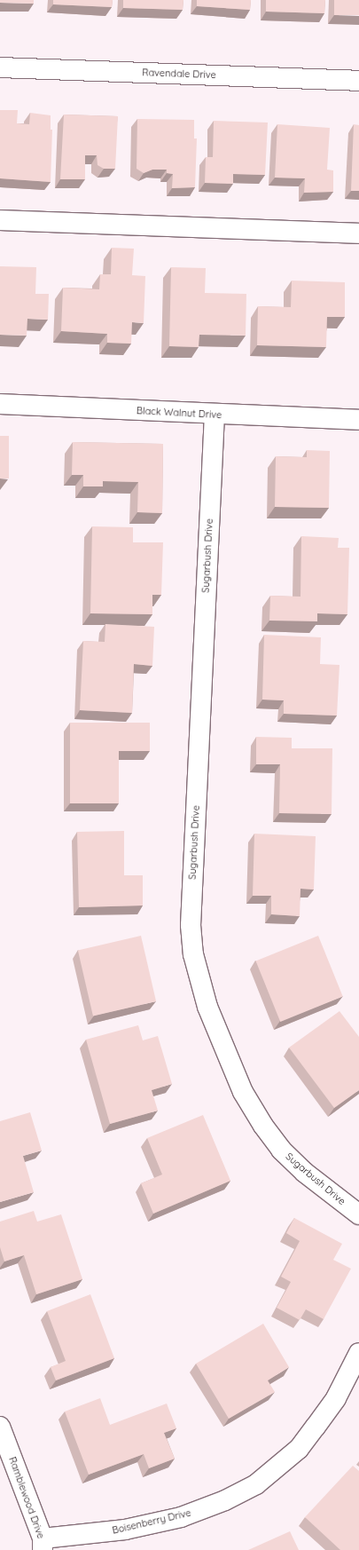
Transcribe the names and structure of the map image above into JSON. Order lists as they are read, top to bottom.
{
  "streets": {
    "street": [
      "Ravendale Drive",
      "Black Walnut Drive",
      "Sugarbush Drive",
      "Ramblewood Drive",
      "Boisenberry Drive"
    ]
  },
  "crossings": [
    ["Black Walnut Drive", "Sugarbush Drive"],
    ["Ramblewood Drive", "Boisenberry Drive"]
  ]
}
